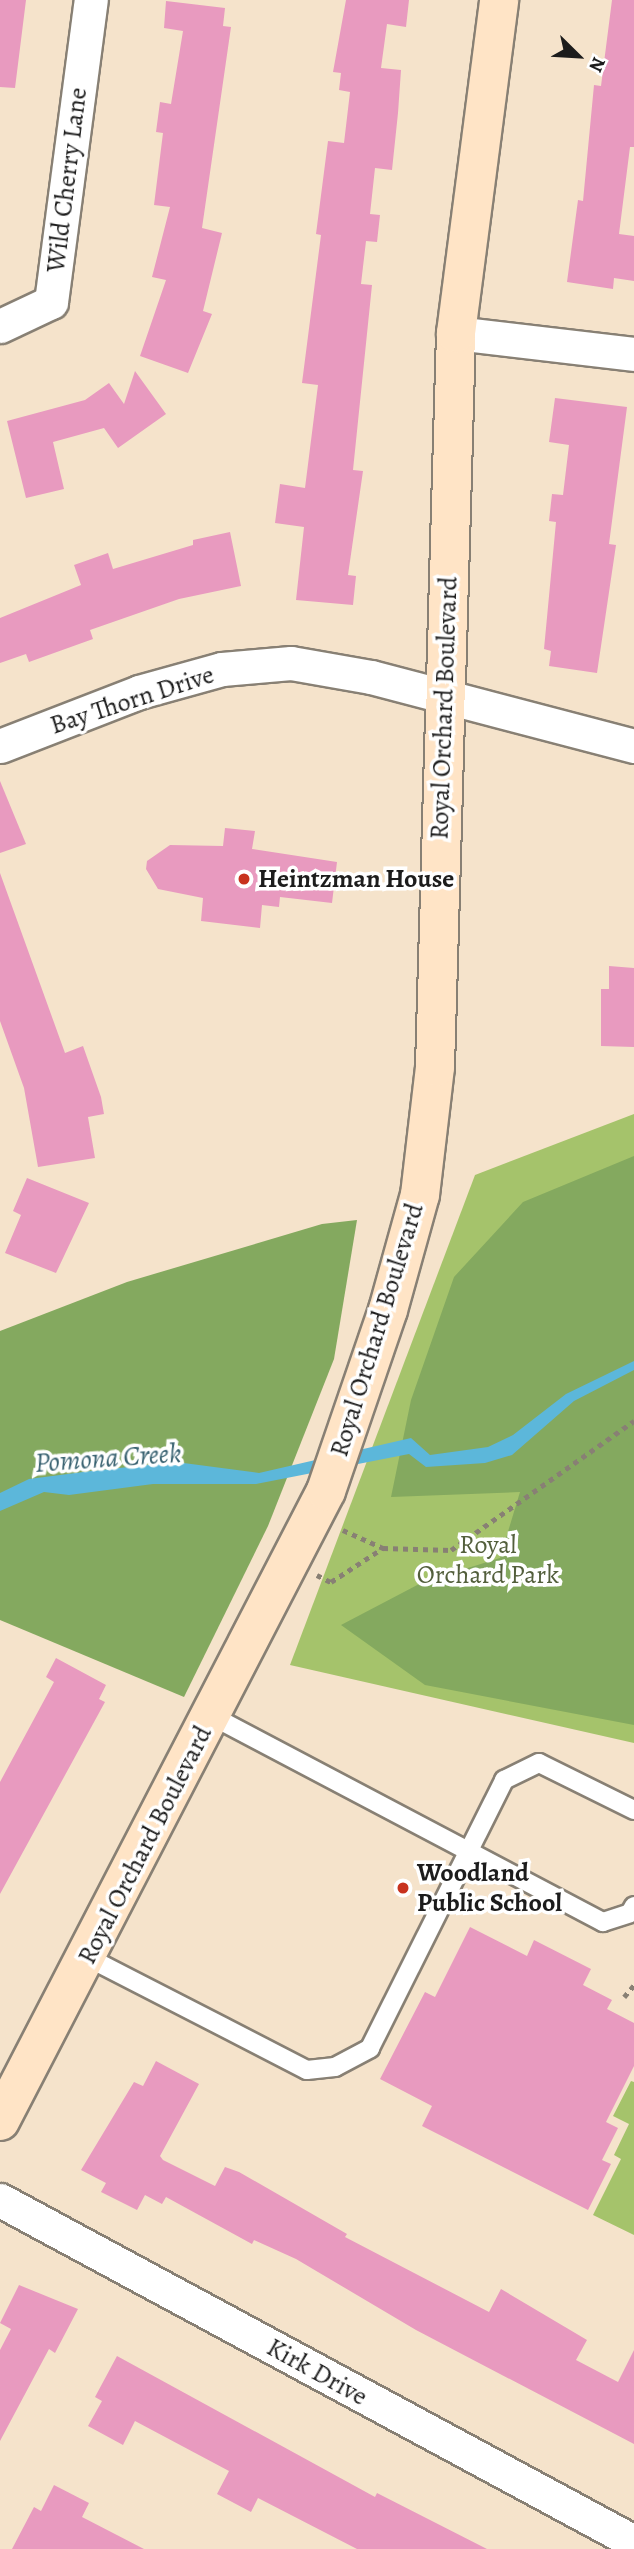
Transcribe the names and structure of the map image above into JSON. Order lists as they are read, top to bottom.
{
  "streets": {
    "street": [
      "Wild Cherry Lane",
      "Bay Thorn Drive",
      "Royal Orchard Boulevard",
      "Kirk Drive"
    ]
  },
  "crossings": [
    ["Bay Thorn Drive", "Royal Orchard Boulevard"]
  ],
  "water": ["Pomona Creek"],
  "parks": ["Royal Orchard Park"],
  "places": ["Heintzman House", "Woodland Public School"],
  "north": "bottom right"
}
